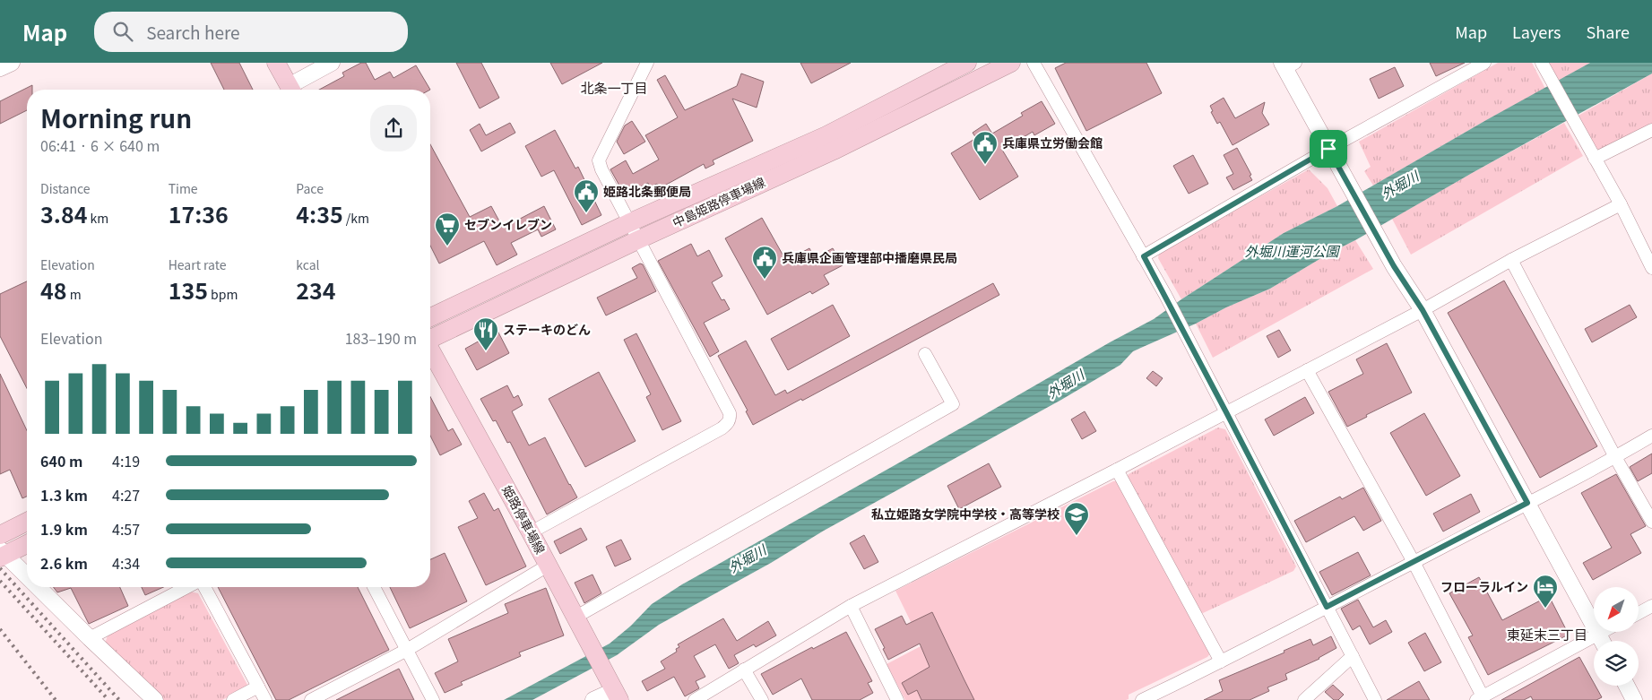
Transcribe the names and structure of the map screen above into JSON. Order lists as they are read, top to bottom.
{
  "streets": {
    "main road": ["中島姫路停車場線", "姫路停車場線"]
  },
  "districts": ["北条一丁目", "東延末三丁目"],
  "water": ["外堀川", "外堀川運河公園"],
  "places": {
    "public building": ["兵庫県立労働会館", "姫路北条郵便局", "兵庫県企画管理部中播磨県民局"],
    "supermarket": ["セブンイレブン"],
    "restaurant": ["ステーキのどん"],
    "school or university": ["私立姫路女学院中学校・高等学校"],
    "hotel": ["フローラルイン"]
  },
  "north": "bottom left",
  "page": {
    "header": "Map",
    "search": "Search here",
    "nav": ["Map", "Layers", "Share"],
    "heading": ["Morning run", "06:41 · 6 × 640 m"],
    "stats": [
      ["Distance", "3.84 km"],
      ["Time", "17:36"],
      ["Pace", "4:35 /km"],
      ["Elevation", "48 m"],
      ["Heart rate", "135 bpm"],
      ["kcal", "234"]
    ],
    "chart": ["Elevation", "183–190 m"],
    "list": [
      {
        "name": "640 m",
        "note": "4:19"
      },
      {
        "name": "1.3 km",
        "note": "4:27"
      },
      {
        "name": "1.9 km",
        "note": "4:57"
      },
      {
        "name": "2.6 km",
        "note": "4:34"
      }
    ]
  }
}
